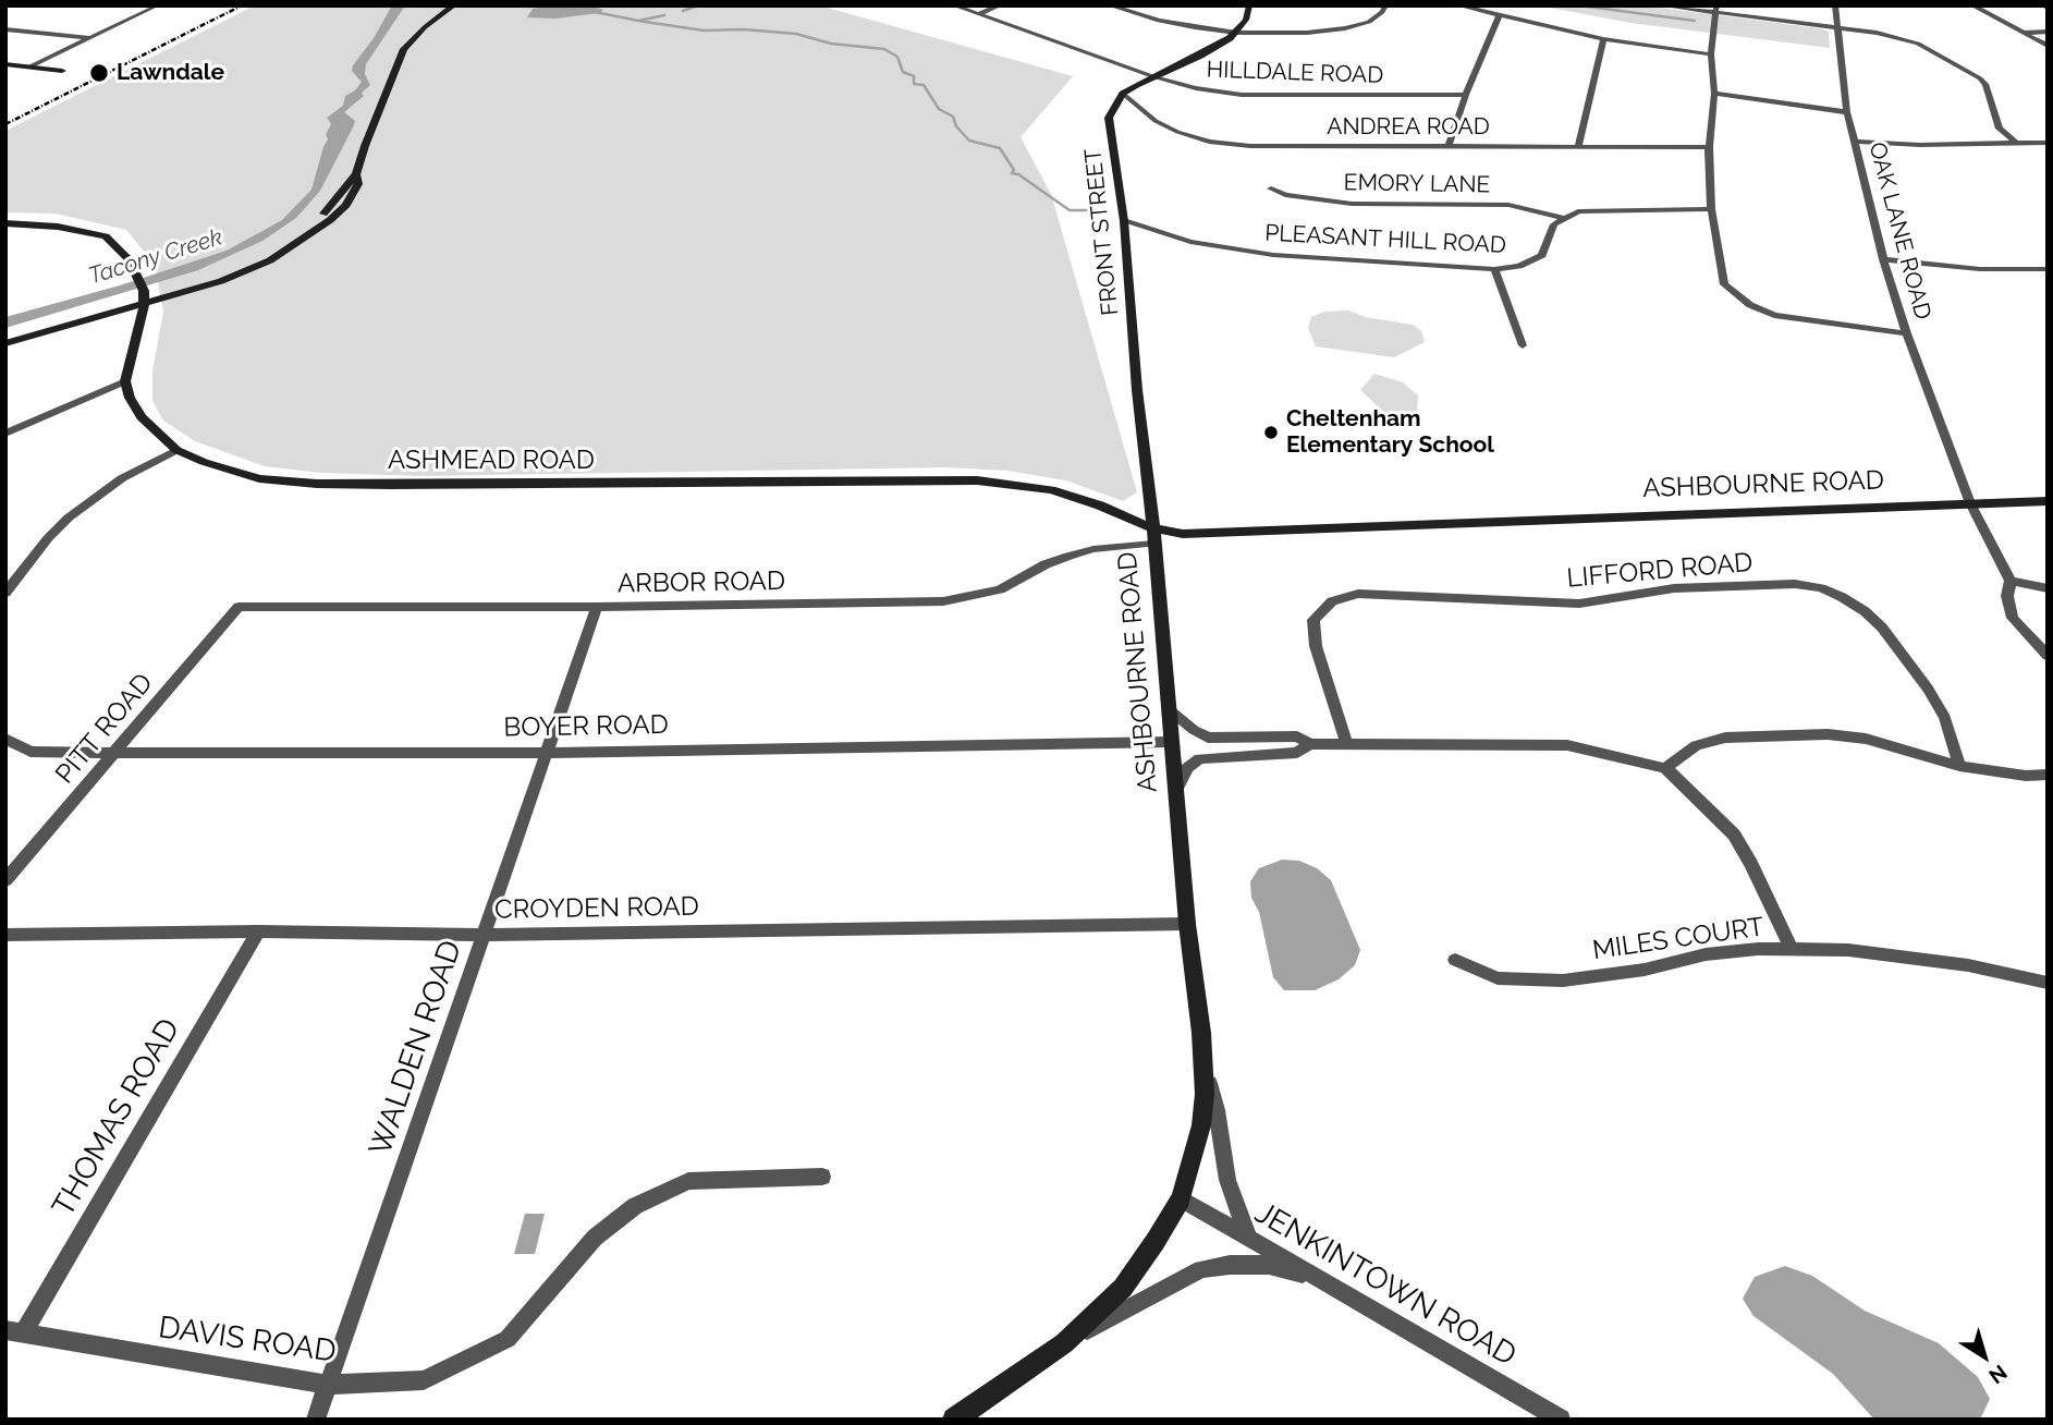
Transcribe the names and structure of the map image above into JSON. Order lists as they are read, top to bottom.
{
  "streets": {
    "street": [
      "HILLDALE ROAD",
      "ANDREA ROAD",
      "EMORY LANE",
      "OAK LANE ROAD",
      "FRONT STREET",
      "PLEASANT HILL ROAD",
      "ASHMEAD ROAD",
      "ASHBOURNE ROAD",
      "LIFFORD ROAD",
      "ARBOR ROAD",
      "BOYER ROAD",
      "PITT ROAD",
      "CROYDEN ROAD",
      "MILES COURT",
      "WALDEN ROAD",
      "THOMAS ROAD",
      "JENKINTOWN ROAD",
      "DAVIS ROAD"
    ]
  },
  "crossings": [
    ["ANDREA ROAD", "FRONT STREET"],
    ["EMORY LANE", "PLEASANT HILL ROAD"],
    ["OAK LANE ROAD", "ASHBOURNE ROAD"],
    ["FRONT STREET", "PLEASANT HILL ROAD"],
    ["FRONT STREET", "ASHMEAD ROAD"],
    ["FRONT STREET", "ASHBOURNE ROAD"],
    ["FRONT STREET", "ARBOR ROAD"],
    ["ASHMEAD ROAD", "ASHBOURNE ROAD"],
    ["ASHMEAD ROAD", "ARBOR ROAD"],
    ["ASHBOURNE ROAD", "ARBOR ROAD"],
    ["ASHBOURNE ROAD", "BOYER ROAD"],
    ["ASHBOURNE ROAD", "CROYDEN ROAD"],
    ["ASHBOURNE ROAD", "JENKINTOWN ROAD"],
    ["ARBOR ROAD", "PITT ROAD"],
    ["ARBOR ROAD", "WALDEN ROAD"],
    ["BOYER ROAD", "PITT ROAD"],
    ["BOYER ROAD", "WALDEN ROAD"],
    ["CROYDEN ROAD", "WALDEN ROAD"],
    ["CROYDEN ROAD", "THOMAS ROAD"],
    ["WALDEN ROAD", "DAVIS ROAD"],
    ["THOMAS ROAD", "DAVIS ROAD"]
  ],
  "water": ["Tacony Creek"],
  "places": ["Lawndale", "Cheltenham Elementary School"],
  "north": "bottom right"
}
